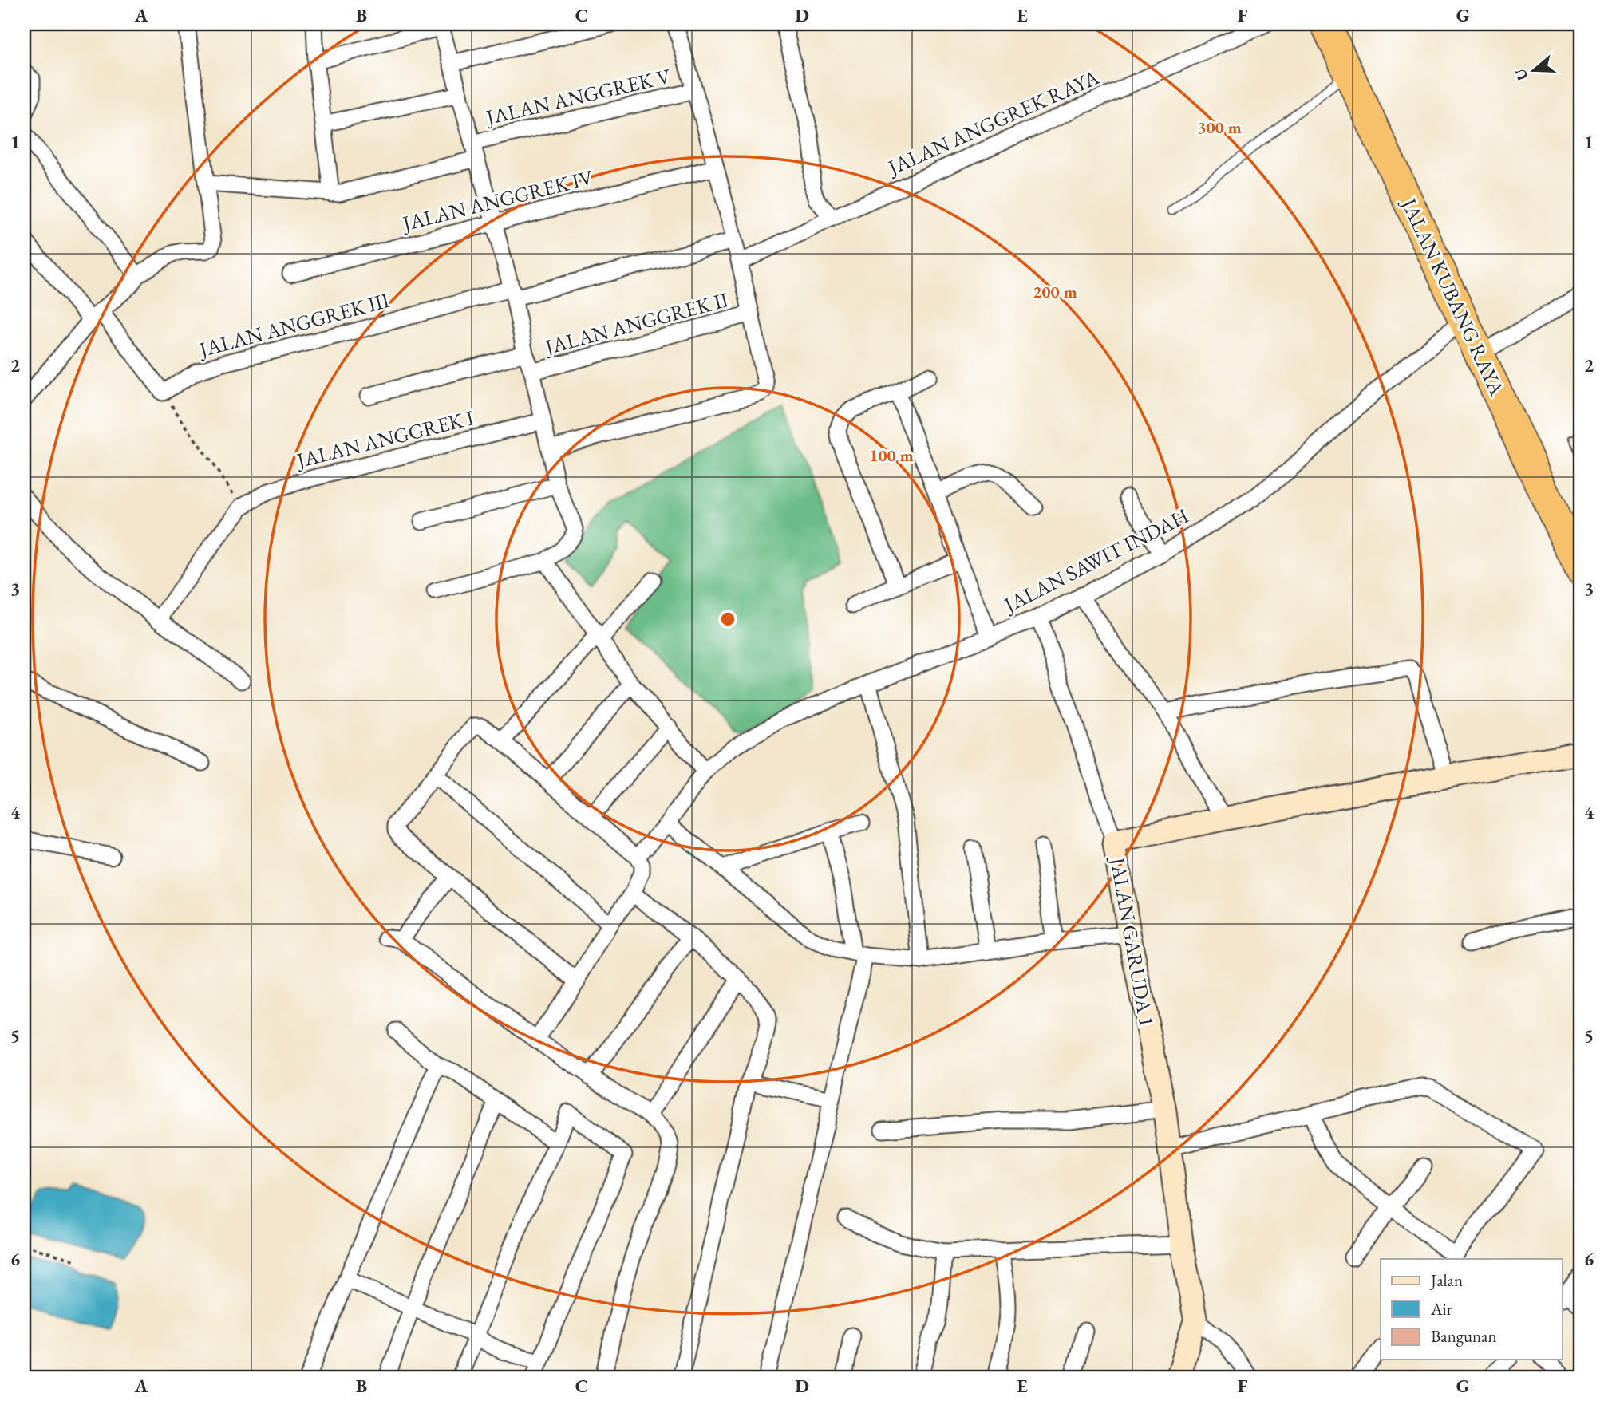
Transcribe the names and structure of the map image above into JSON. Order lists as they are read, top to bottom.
{
  "streets": {
    "highway": ["JALAN KUBANG RAYA"],
    "street": [
      "JALAN ANGGREK V",
      "JALAN ANGGREK RAYA",
      "JALAN ANGGREK IV",
      "JALAN ANGGREK II",
      "JALAN ANGGREK III",
      "JALAN ANGGREK I",
      "JALAN SAWIT INDAH",
      "JALAN GARUDA 1"
    ]
  },
  "crossings": [
    ["JALAN KUBANG RAYA", "JALAN SAWIT INDAH"]
  ],
  "legend": ["Jalan", "Air", "Bangunan"],
  "north": "left",
  "grid": {
    "columns": [
      "A",
      "B",
      "C",
      "D",
      "E",
      "F",
      "G"
    ],
    "rows": [
      "1",
      "2",
      "3",
      "4",
      "5",
      "6"
    ]
  },
  "rings": ["300 m", "200 m", "100 m"]
}
